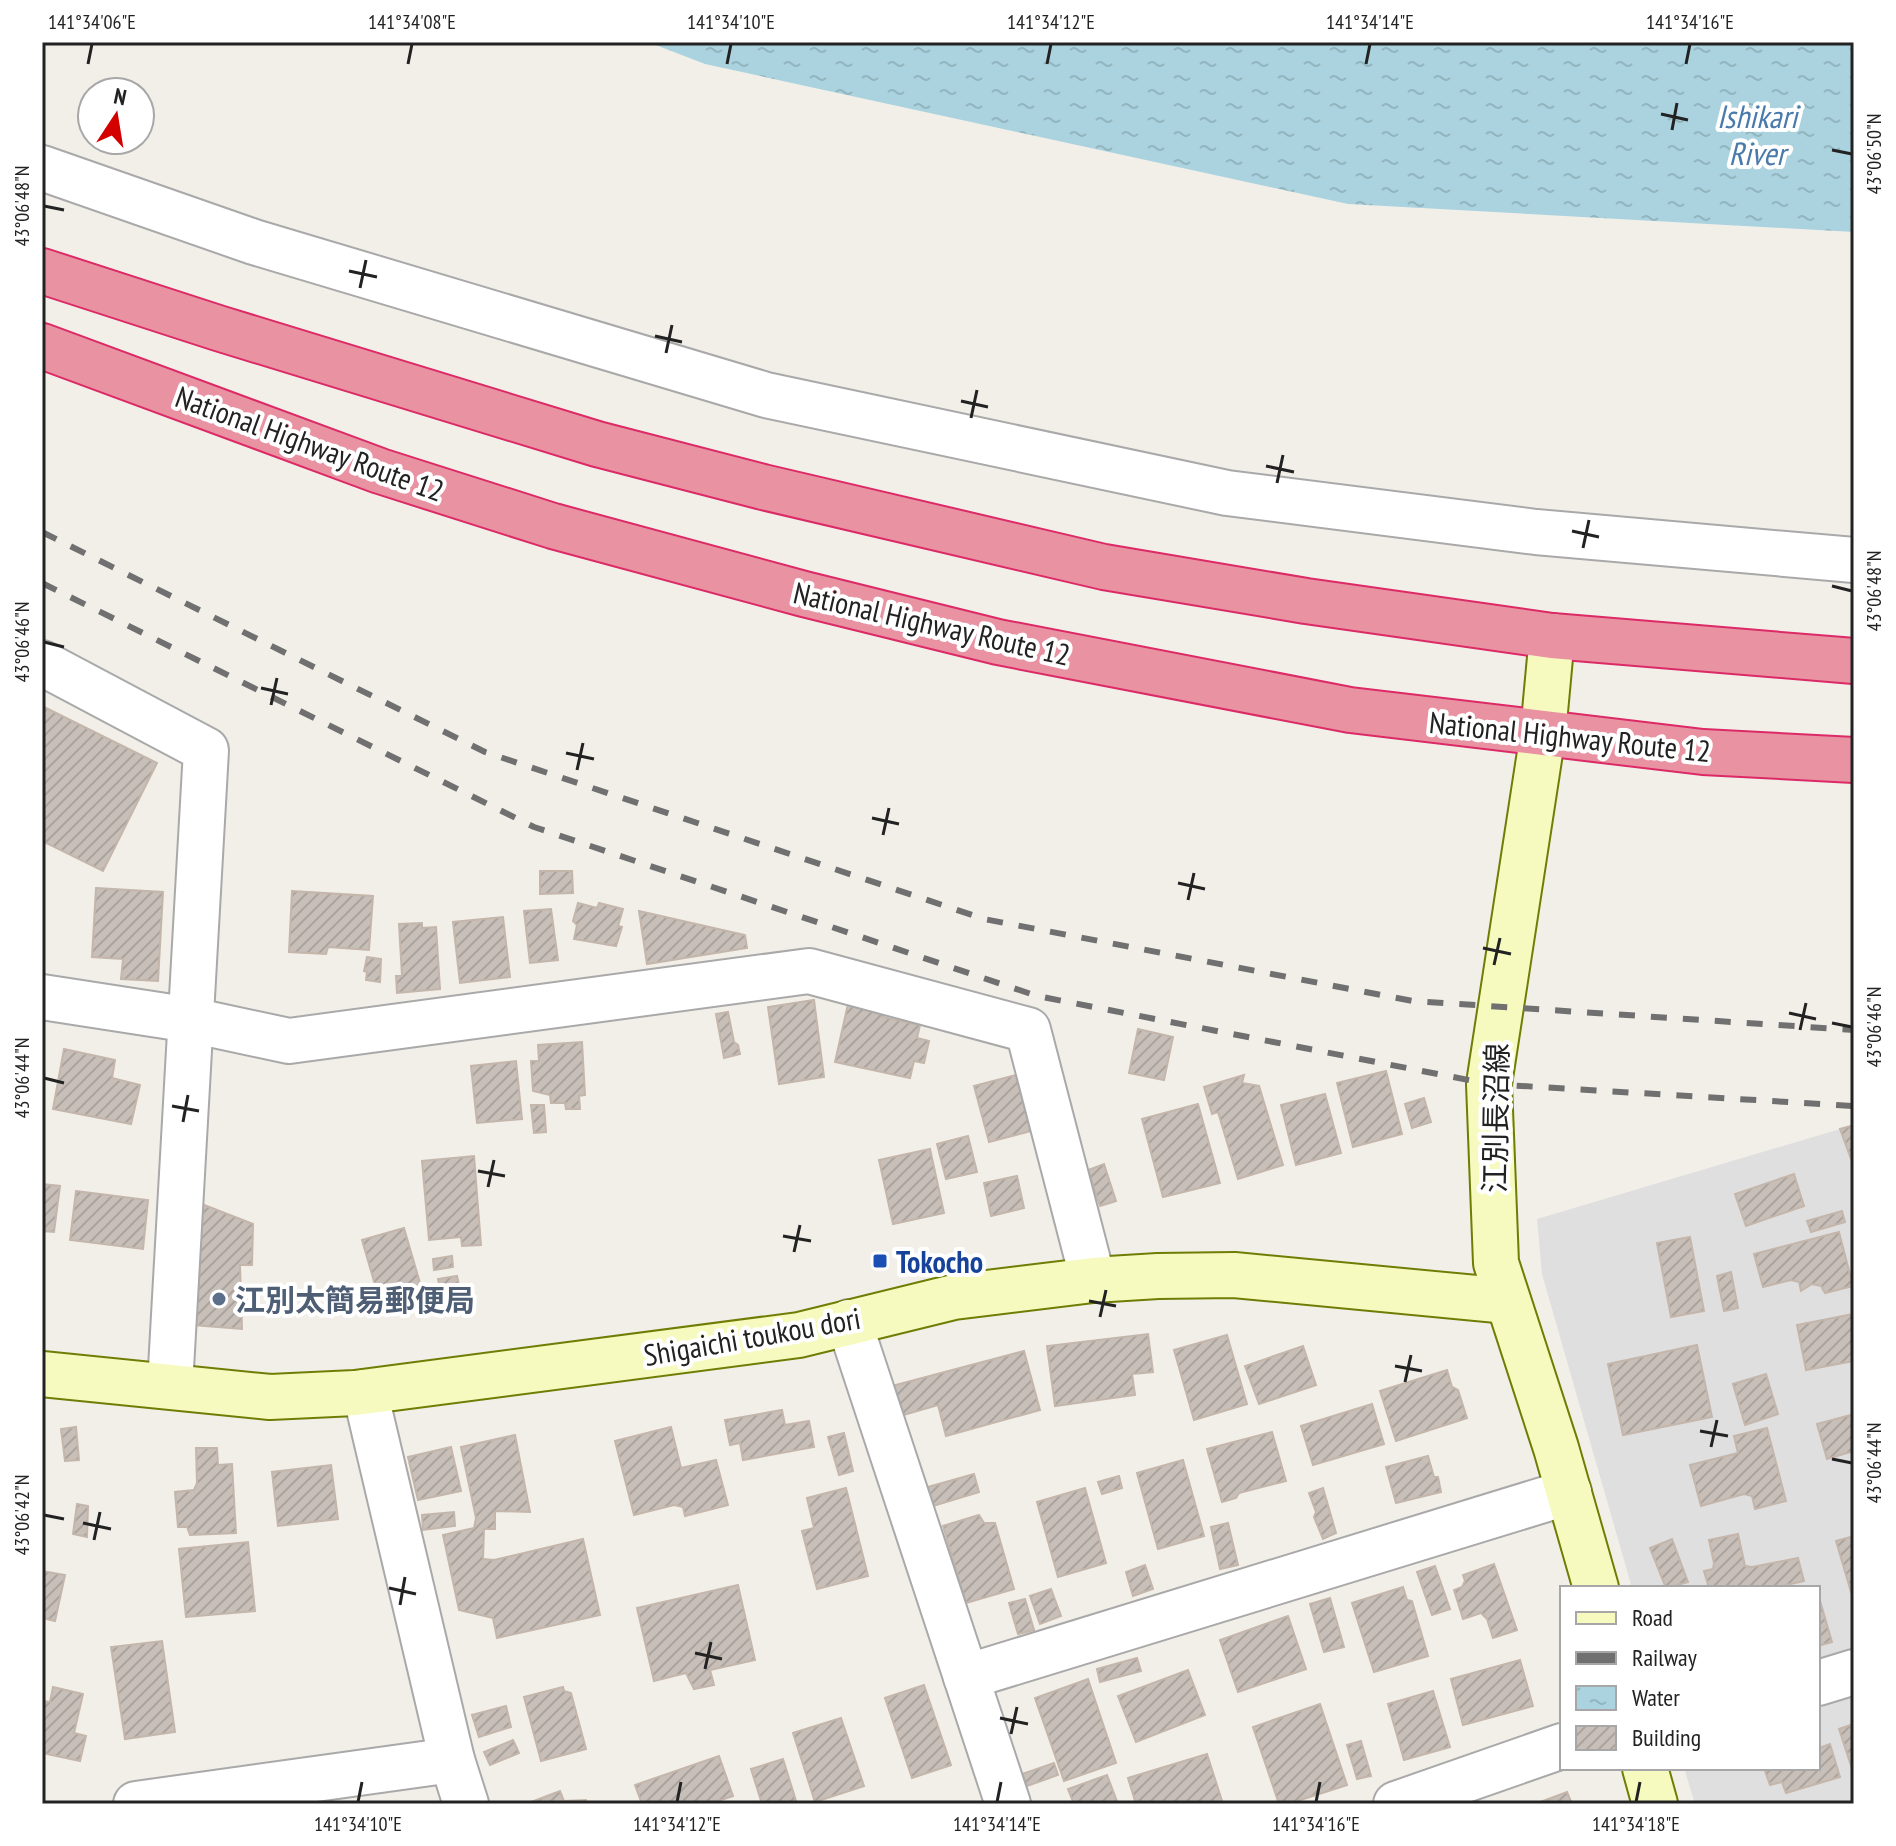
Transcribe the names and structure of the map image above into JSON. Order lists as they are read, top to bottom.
{
  "streets": {
    "highway": ["National Highway Route 12"],
    "street": ["江別長沼線", "Shigaichi toukou dori"]
  },
  "crossings": [
    ["National Highway Route 12", "江別長沼線"],
    ["江別長沼線", "Shigaichi toukou dori"]
  ],
  "water": ["Ishikari River"],
  "places": {
    "transit": ["Tokocho"],
    "other": ["江別太簡易郵便局"]
  },
  "legend": [
    "Road",
    "Railway",
    "Water",
    "Building"
  ],
  "north": "top",
  "coordinates": [
    "141°34'06\"E",
    "141°34'08\"E",
    "141°34'10\"E",
    "141°34'12\"E",
    "141°34'14\"E",
    "141°34'16\"E",
    "43°06'50\"N",
    "43°06'48\"N",
    "43°06'46\"N",
    "43°06'44\"N",
    "43°06'42\"N",
    "141°34'18\"E"
  ]
}
